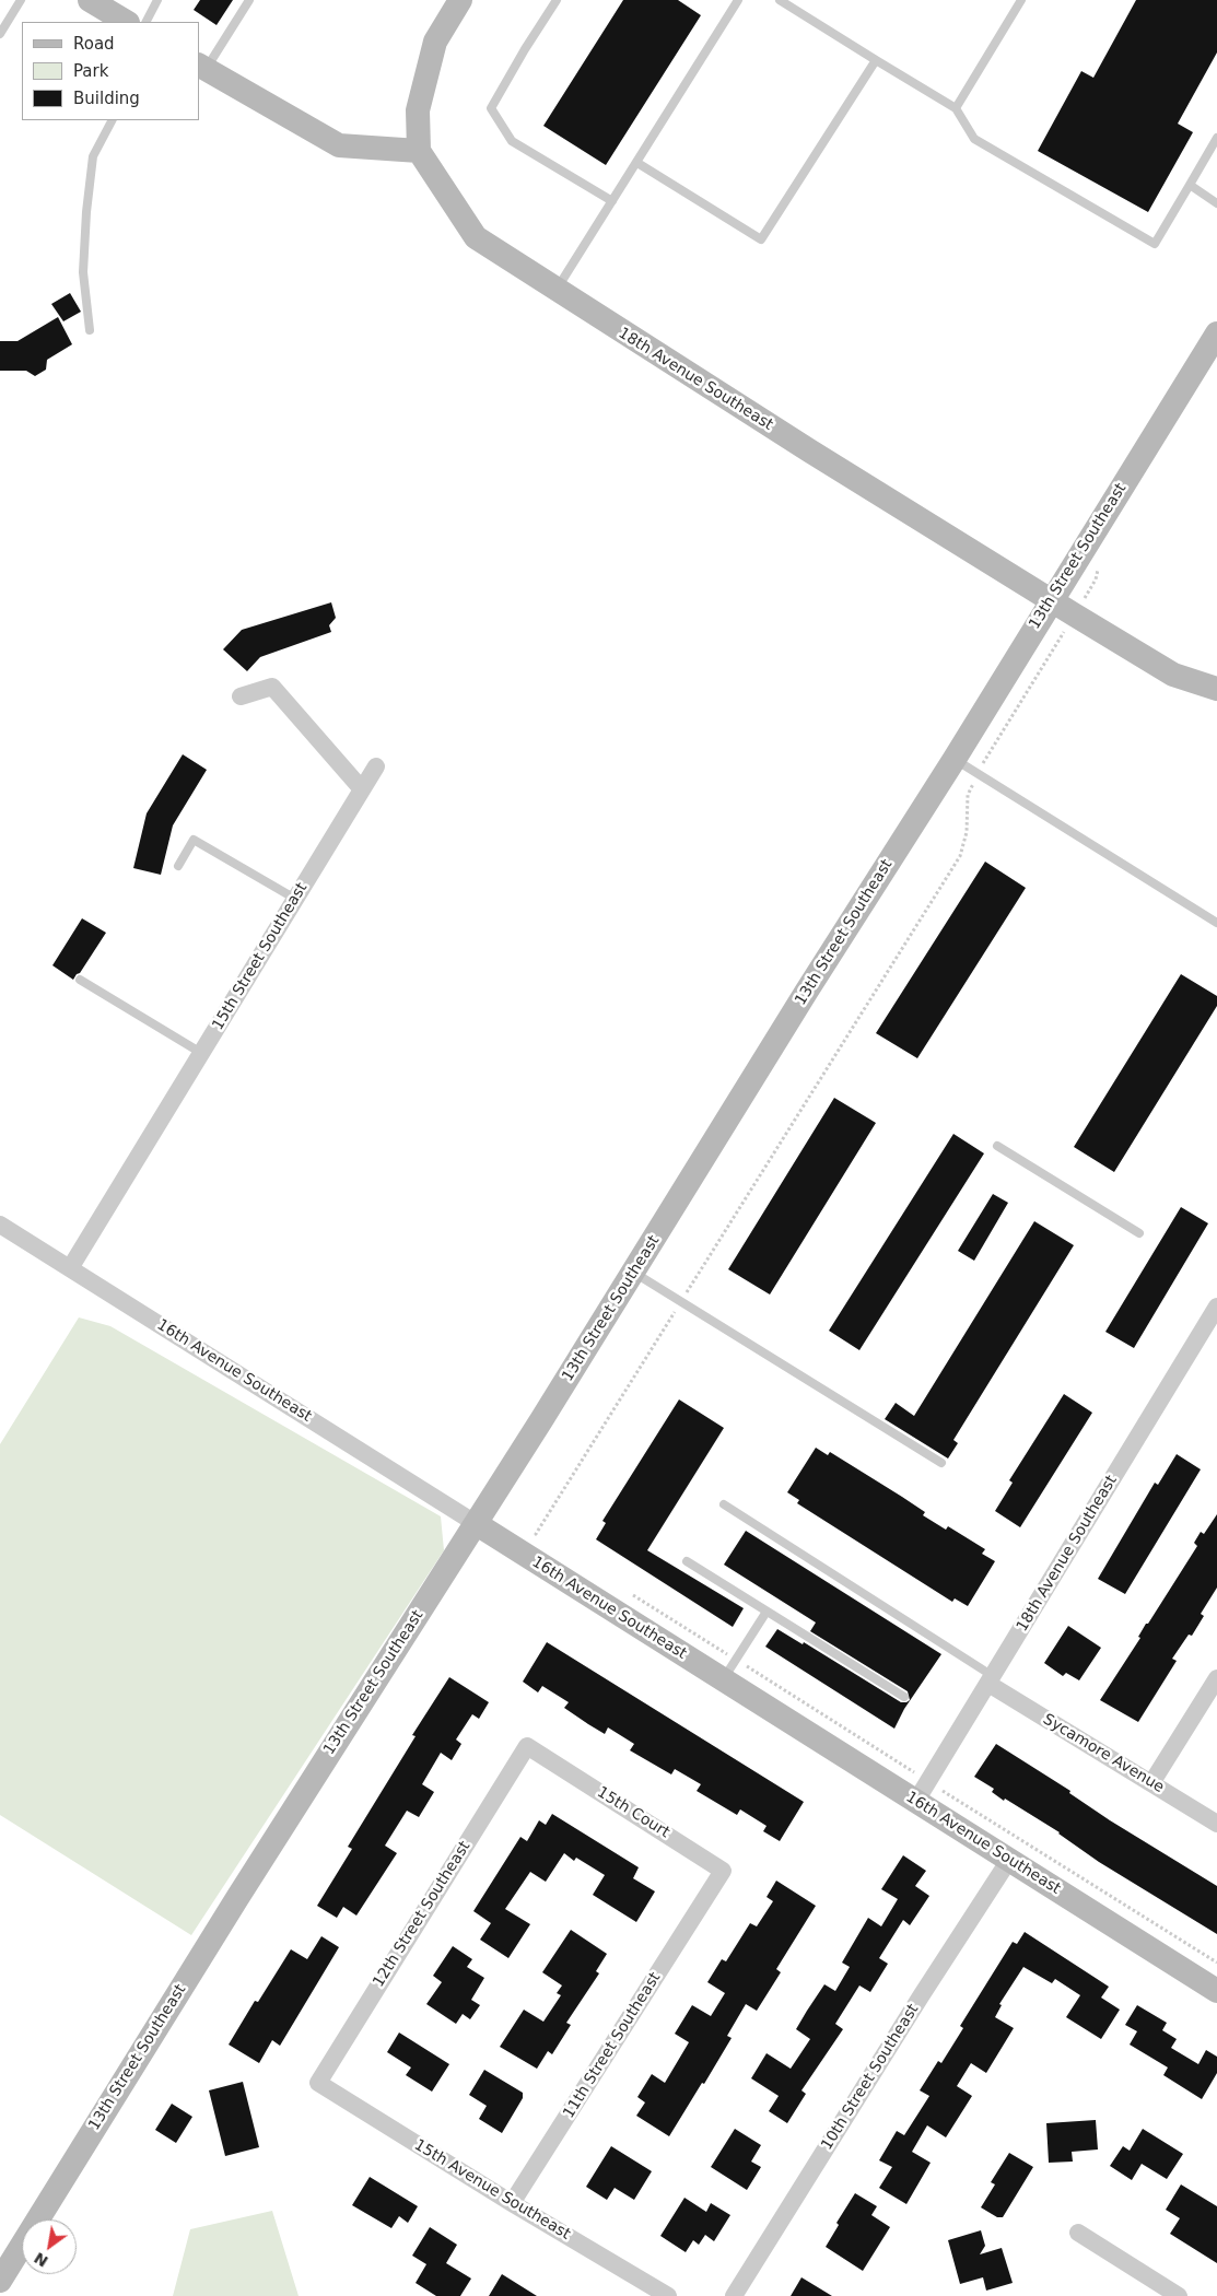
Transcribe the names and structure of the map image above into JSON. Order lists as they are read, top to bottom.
{
  "streets": {
    "street": [
      "18th Avenue Southeast",
      "13th Street Southeast",
      "15th Street Southeast",
      "16th Avenue Southeast",
      "Sycamore Avenue",
      "15th Court",
      "12th Street Southeast",
      "11th Street Southeast",
      "10th Street Southeast",
      "15th Avenue Southeast"
    ]
  },
  "crossings": [
    ["18th Avenue Southeast", "13th Street Southeast"],
    ["18th Avenue Southeast", "16th Avenue Southeast"],
    ["18th Avenue Southeast", "Sycamore Avenue"],
    ["13th Street Southeast", "16th Avenue Southeast"],
    ["15th Street Southeast", "16th Avenue Southeast"],
    ["16th Avenue Southeast", "10th Street Southeast"],
    ["15th Court", "12th Street Southeast"],
    ["15th Court", "11th Street Southeast"],
    ["12th Street Southeast", "15th Avenue Southeast"],
    ["11th Street Southeast", "15th Avenue Southeast"]
  ],
  "legend": ["Road", "Park", "Building"],
  "north": "bottom left"
}
